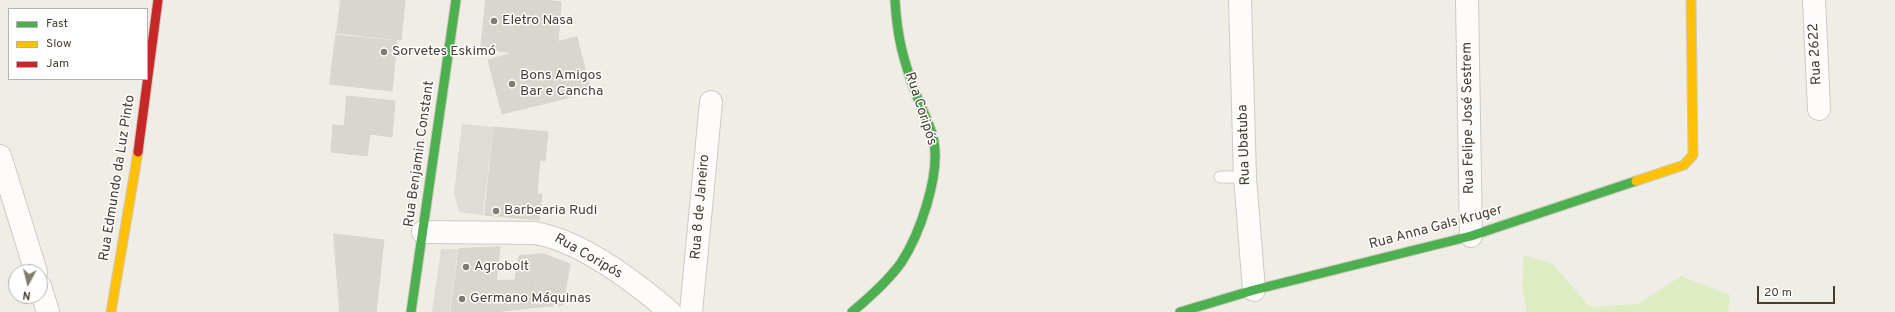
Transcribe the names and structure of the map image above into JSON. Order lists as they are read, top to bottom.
{
  "streets": {
    "street": [
      "Rua 2622",
      "Rua Coripós",
      "Rua Felipe José Sestrem",
      "Rua Ubatuba",
      "Rua Benjamin Constant",
      "Rua Edmundo da Luz Pinto",
      "Rua 8 de Janeiro",
      "Rua Anna Gals Kruger"
    ]
  },
  "crossings": [
    ["Rua Coripós", "Rua Benjamin Constant"],
    ["Rua Felipe José Sestrem", "Rua Anna Gals Kruger"],
    ["Rua Ubatuba", "Rua Anna Gals Kruger"]
  ],
  "places": [
    "Eletro Nasa",
    "Sorvetes Eskimó",
    "Bons Amigos Bar e Cancha",
    "Barbearia Rudi",
    "Agrobolt",
    "Germano Máquinas"
  ],
  "legend": ["Fast", "Slow", "Jam"],
  "scale_bar": "20 m",
  "north": "bottom"
}
